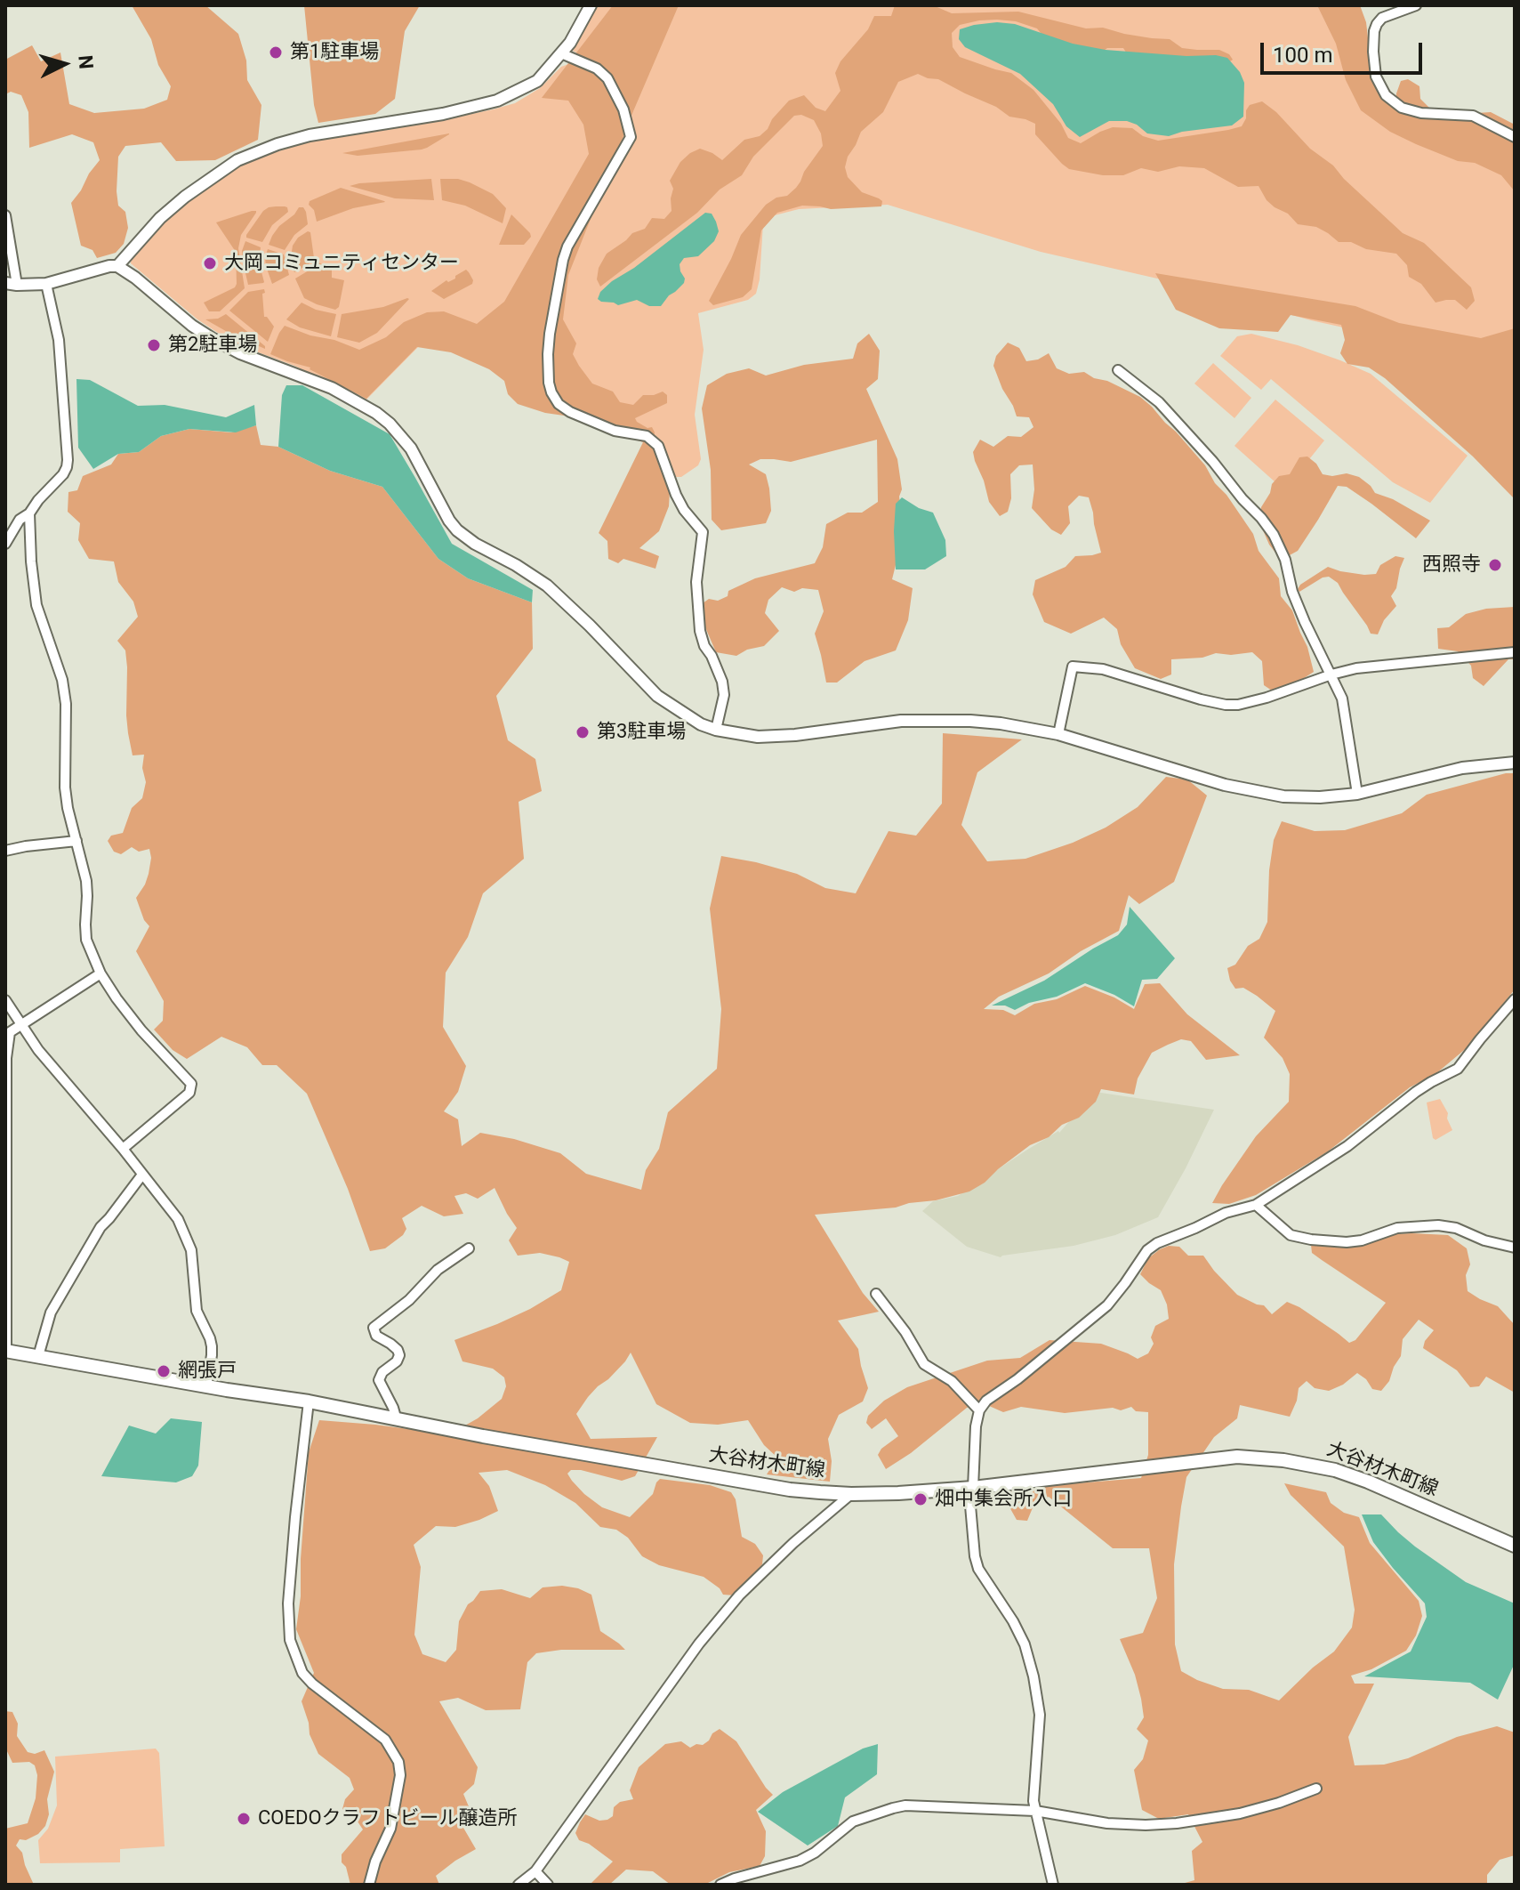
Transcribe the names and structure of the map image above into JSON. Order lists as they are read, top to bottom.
{
  "streets": {
    "main road": ["大谷材木町線"]
  },
  "places": [
    "第1駐車場",
    "大岡コミュニティセンター",
    "第2駐車場",
    "西照寺",
    "第3駐車場",
    "網張戸",
    "畑中集会所入口",
    "COEDOクラフトビール醸造所"
  ],
  "scale_bar": "100 m",
  "north": "right"
}
